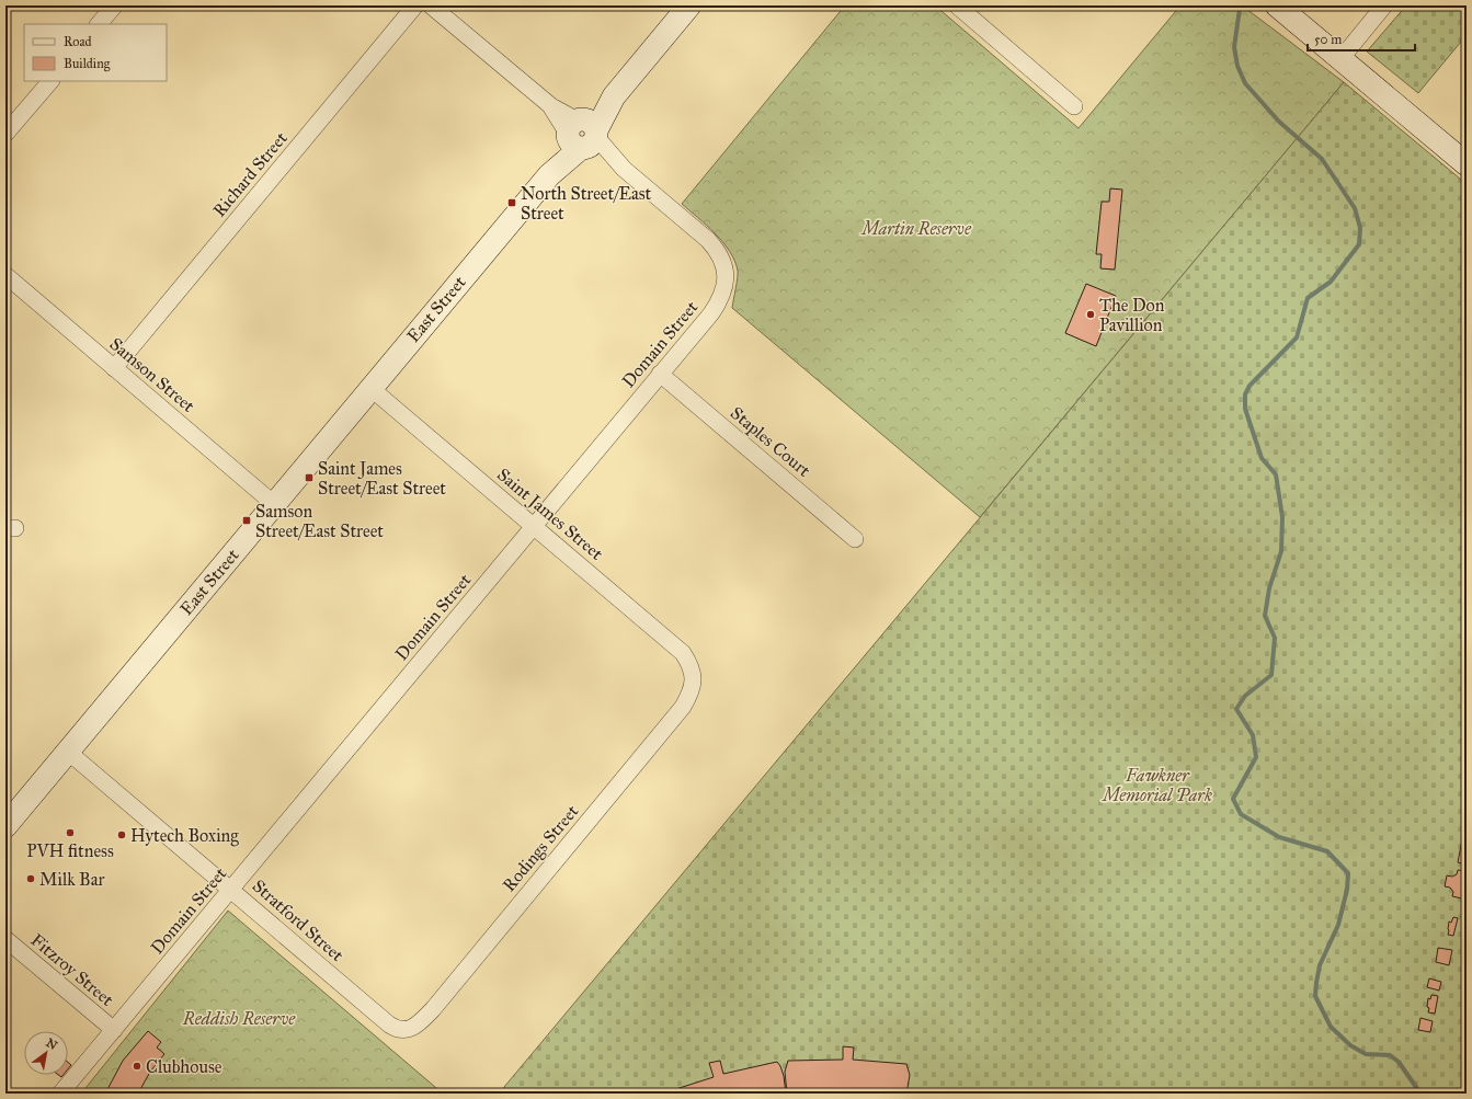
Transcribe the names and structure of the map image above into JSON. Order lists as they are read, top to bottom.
{
  "streets": {
    "street": [
      "Richard Street",
      "East Street",
      "Domain Street",
      "Samson Street",
      "Staples Court",
      "Saint James Street",
      "Rodings Street",
      "Stratford Street",
      "Fitzroy Street"
    ]
  },
  "crossings": [
    ["Richard Street", "Samson Street"],
    ["East Street", "Domain Street"],
    ["East Street", "Samson Street"],
    ["East Street", "Saint James Street"],
    ["East Street", "Stratford Street"],
    ["Domain Street", "Staples Court"],
    ["Domain Street", "Saint James Street"],
    ["Domain Street", "Stratford Street"],
    ["Domain Street", "Fitzroy Street"],
    ["Saint James Street", "Rodings Street"],
    ["Rodings Street", "Stratford Street"]
  ],
  "parks": ["Martin Reserve", "Fawkner Memorial Park", "Reddish Reserve"],
  "places": {
    "transit": ["North Street/East Street", "Saint James Street/East Street", "Samson Street/East Street"],
    "other": [
      "The Don Pavillion",
      "PVH fitness",
      "Hytech Boxing",
      "Milk Bar",
      "Clubhouse"
    ]
  },
  "legend": ["Road", "Building"],
  "scale_bar": "50 m",
  "north": "top right"
}
